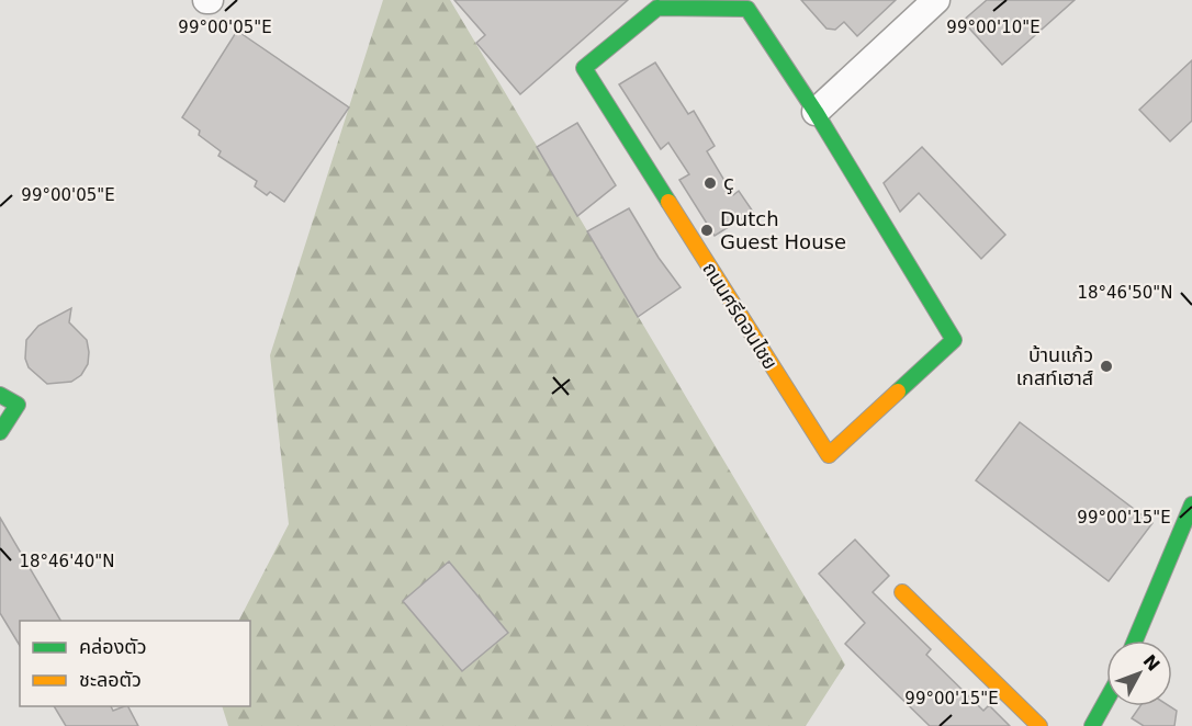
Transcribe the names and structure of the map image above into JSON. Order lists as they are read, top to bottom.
{
  "streets": {
    "street": ["ถนนศรีดอนไชย"]
  },
  "places": ["ç", "Dutch Guest House", "บ้านแก้ว เกสท์เฮาส์"],
  "legend": ["คล่องตัว", "ชะลอตัว"],
  "north": "top right",
  "coordinates": [
    "99°00'05\"E",
    "99°00'10\"E",
    "18°46'50\"N",
    "99°00'15\"E",
    "18°46'40\"N"
  ]
}
